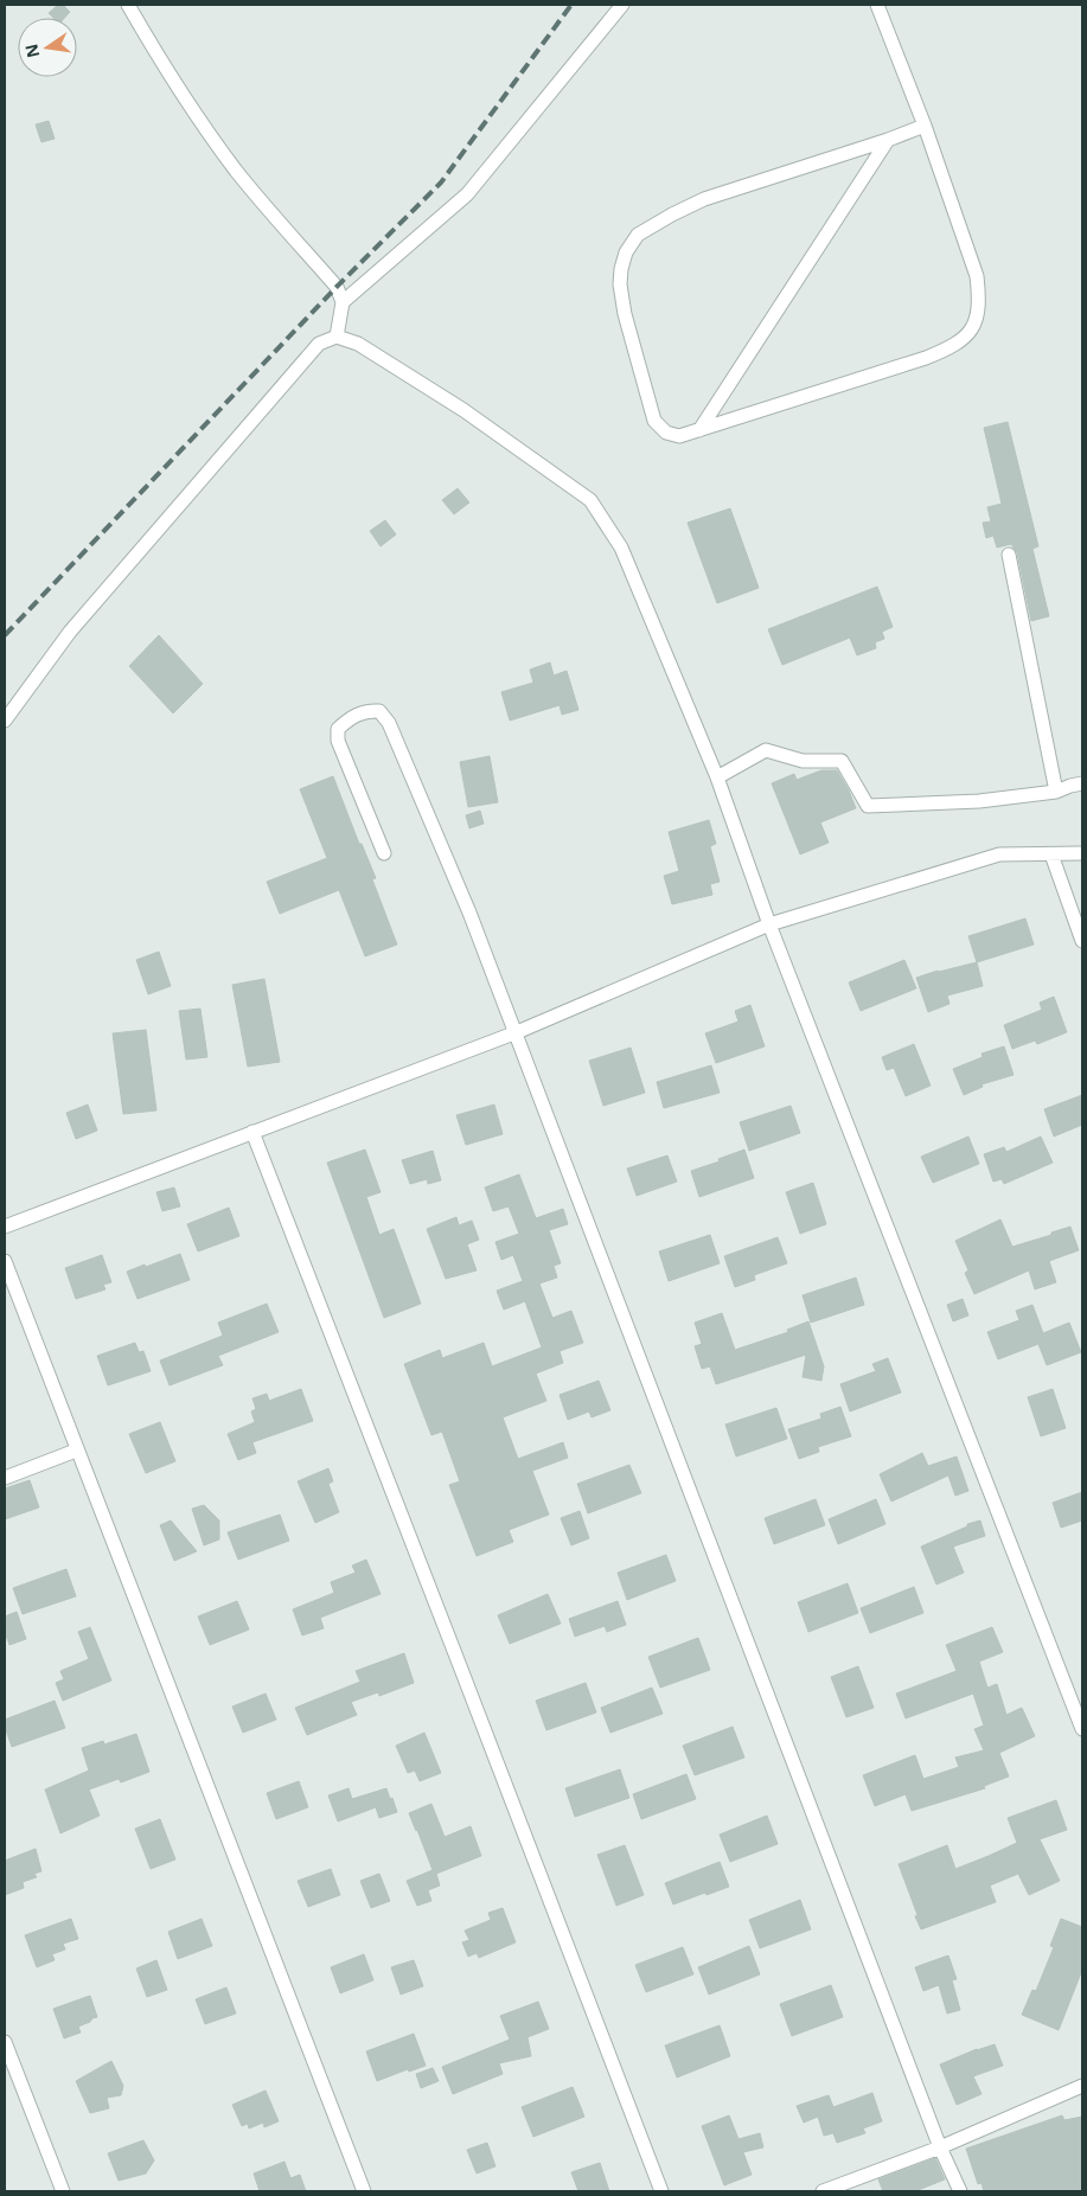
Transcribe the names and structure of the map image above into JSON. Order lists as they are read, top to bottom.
{
  "north": "left"
}
